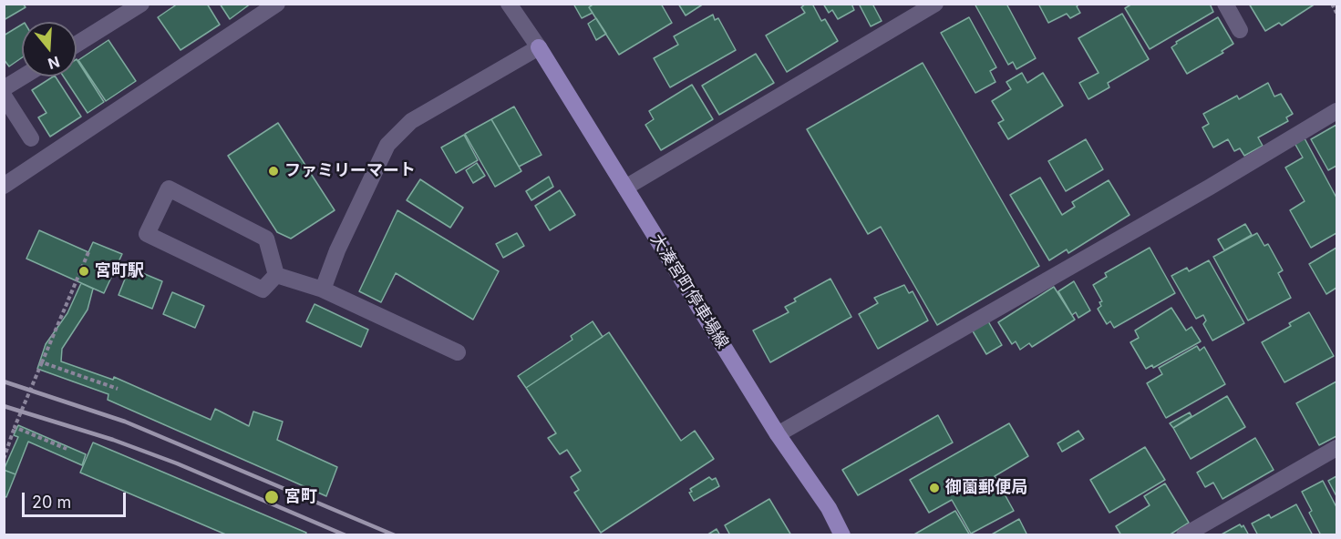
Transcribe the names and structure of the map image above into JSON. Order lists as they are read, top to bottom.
{
  "streets": {
    "main road": ["大湊宮町停車場線"]
  },
  "places": [
    "ファミリーマート",
    "宮町駅",
    "御薗郵便局",
    "宮町"
  ],
  "scale_bar": "20 m",
  "north": "bottom"
}
